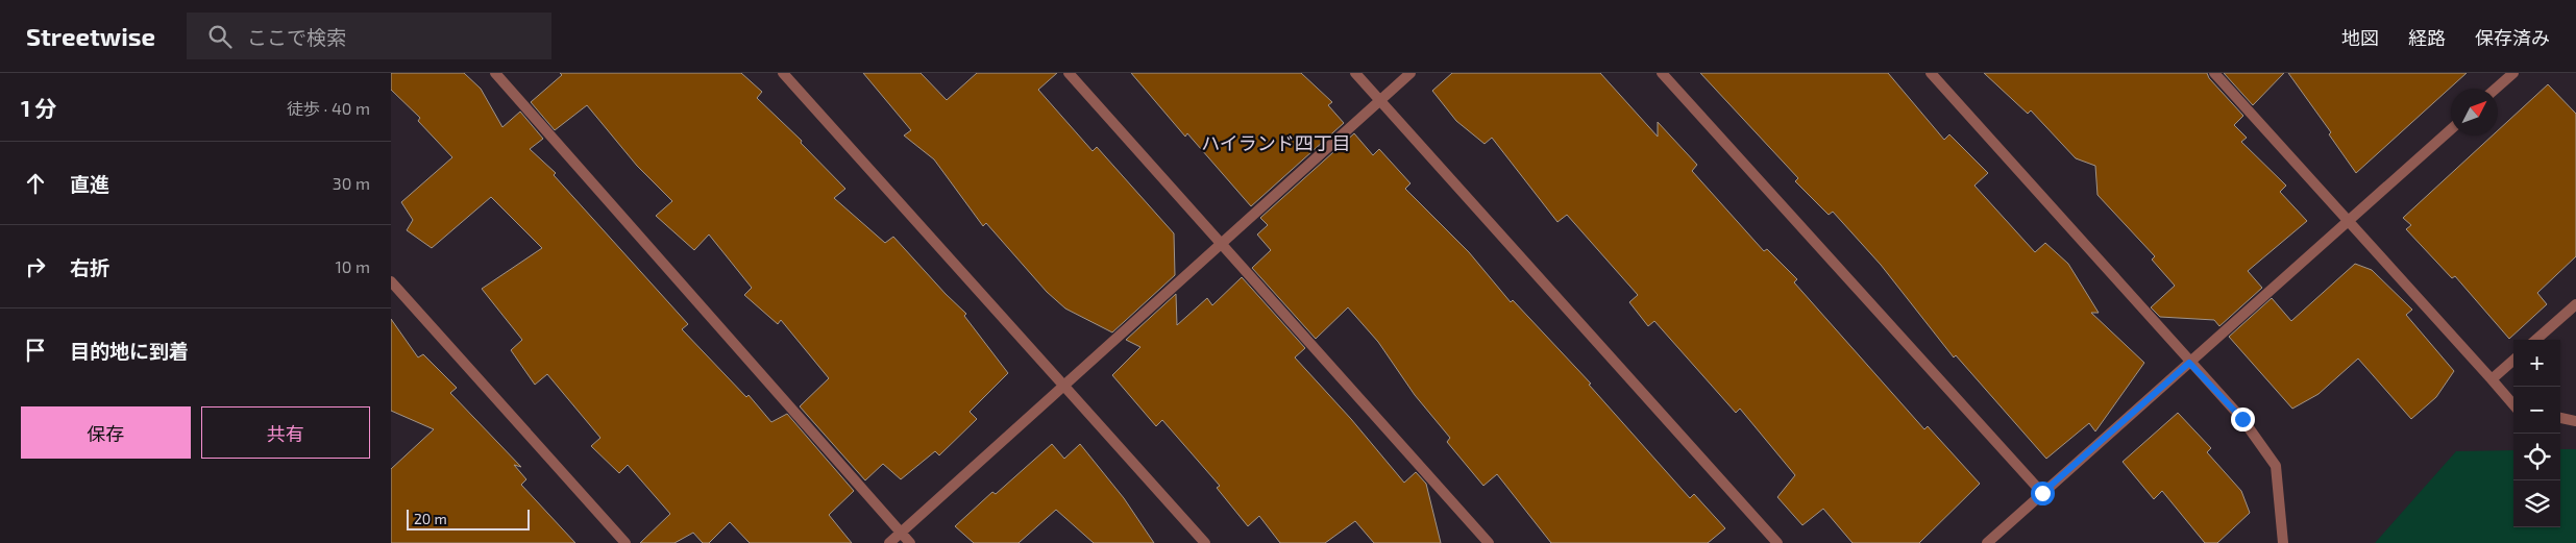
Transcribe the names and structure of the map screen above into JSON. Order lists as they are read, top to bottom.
{
  "districts": ["ハイランド四丁目"],
  "scale_bar": "20 m",
  "north": "top right",
  "page": {
    "header": "Streetwise",
    "search": "ここで検索",
    "nav": ["地図", "経路", "保存済み"],
    "heading": ["1 分", "徒歩 · 40 m"],
    "list": [
      ["直進", "30 m"],
      ["右折", "10 m"],
      "目的地に到着"
    ],
    "map_buttons": ["+", "−"],
    "buttons": ["保存", "共有"],
    "scale": "20 m"
  }
}
